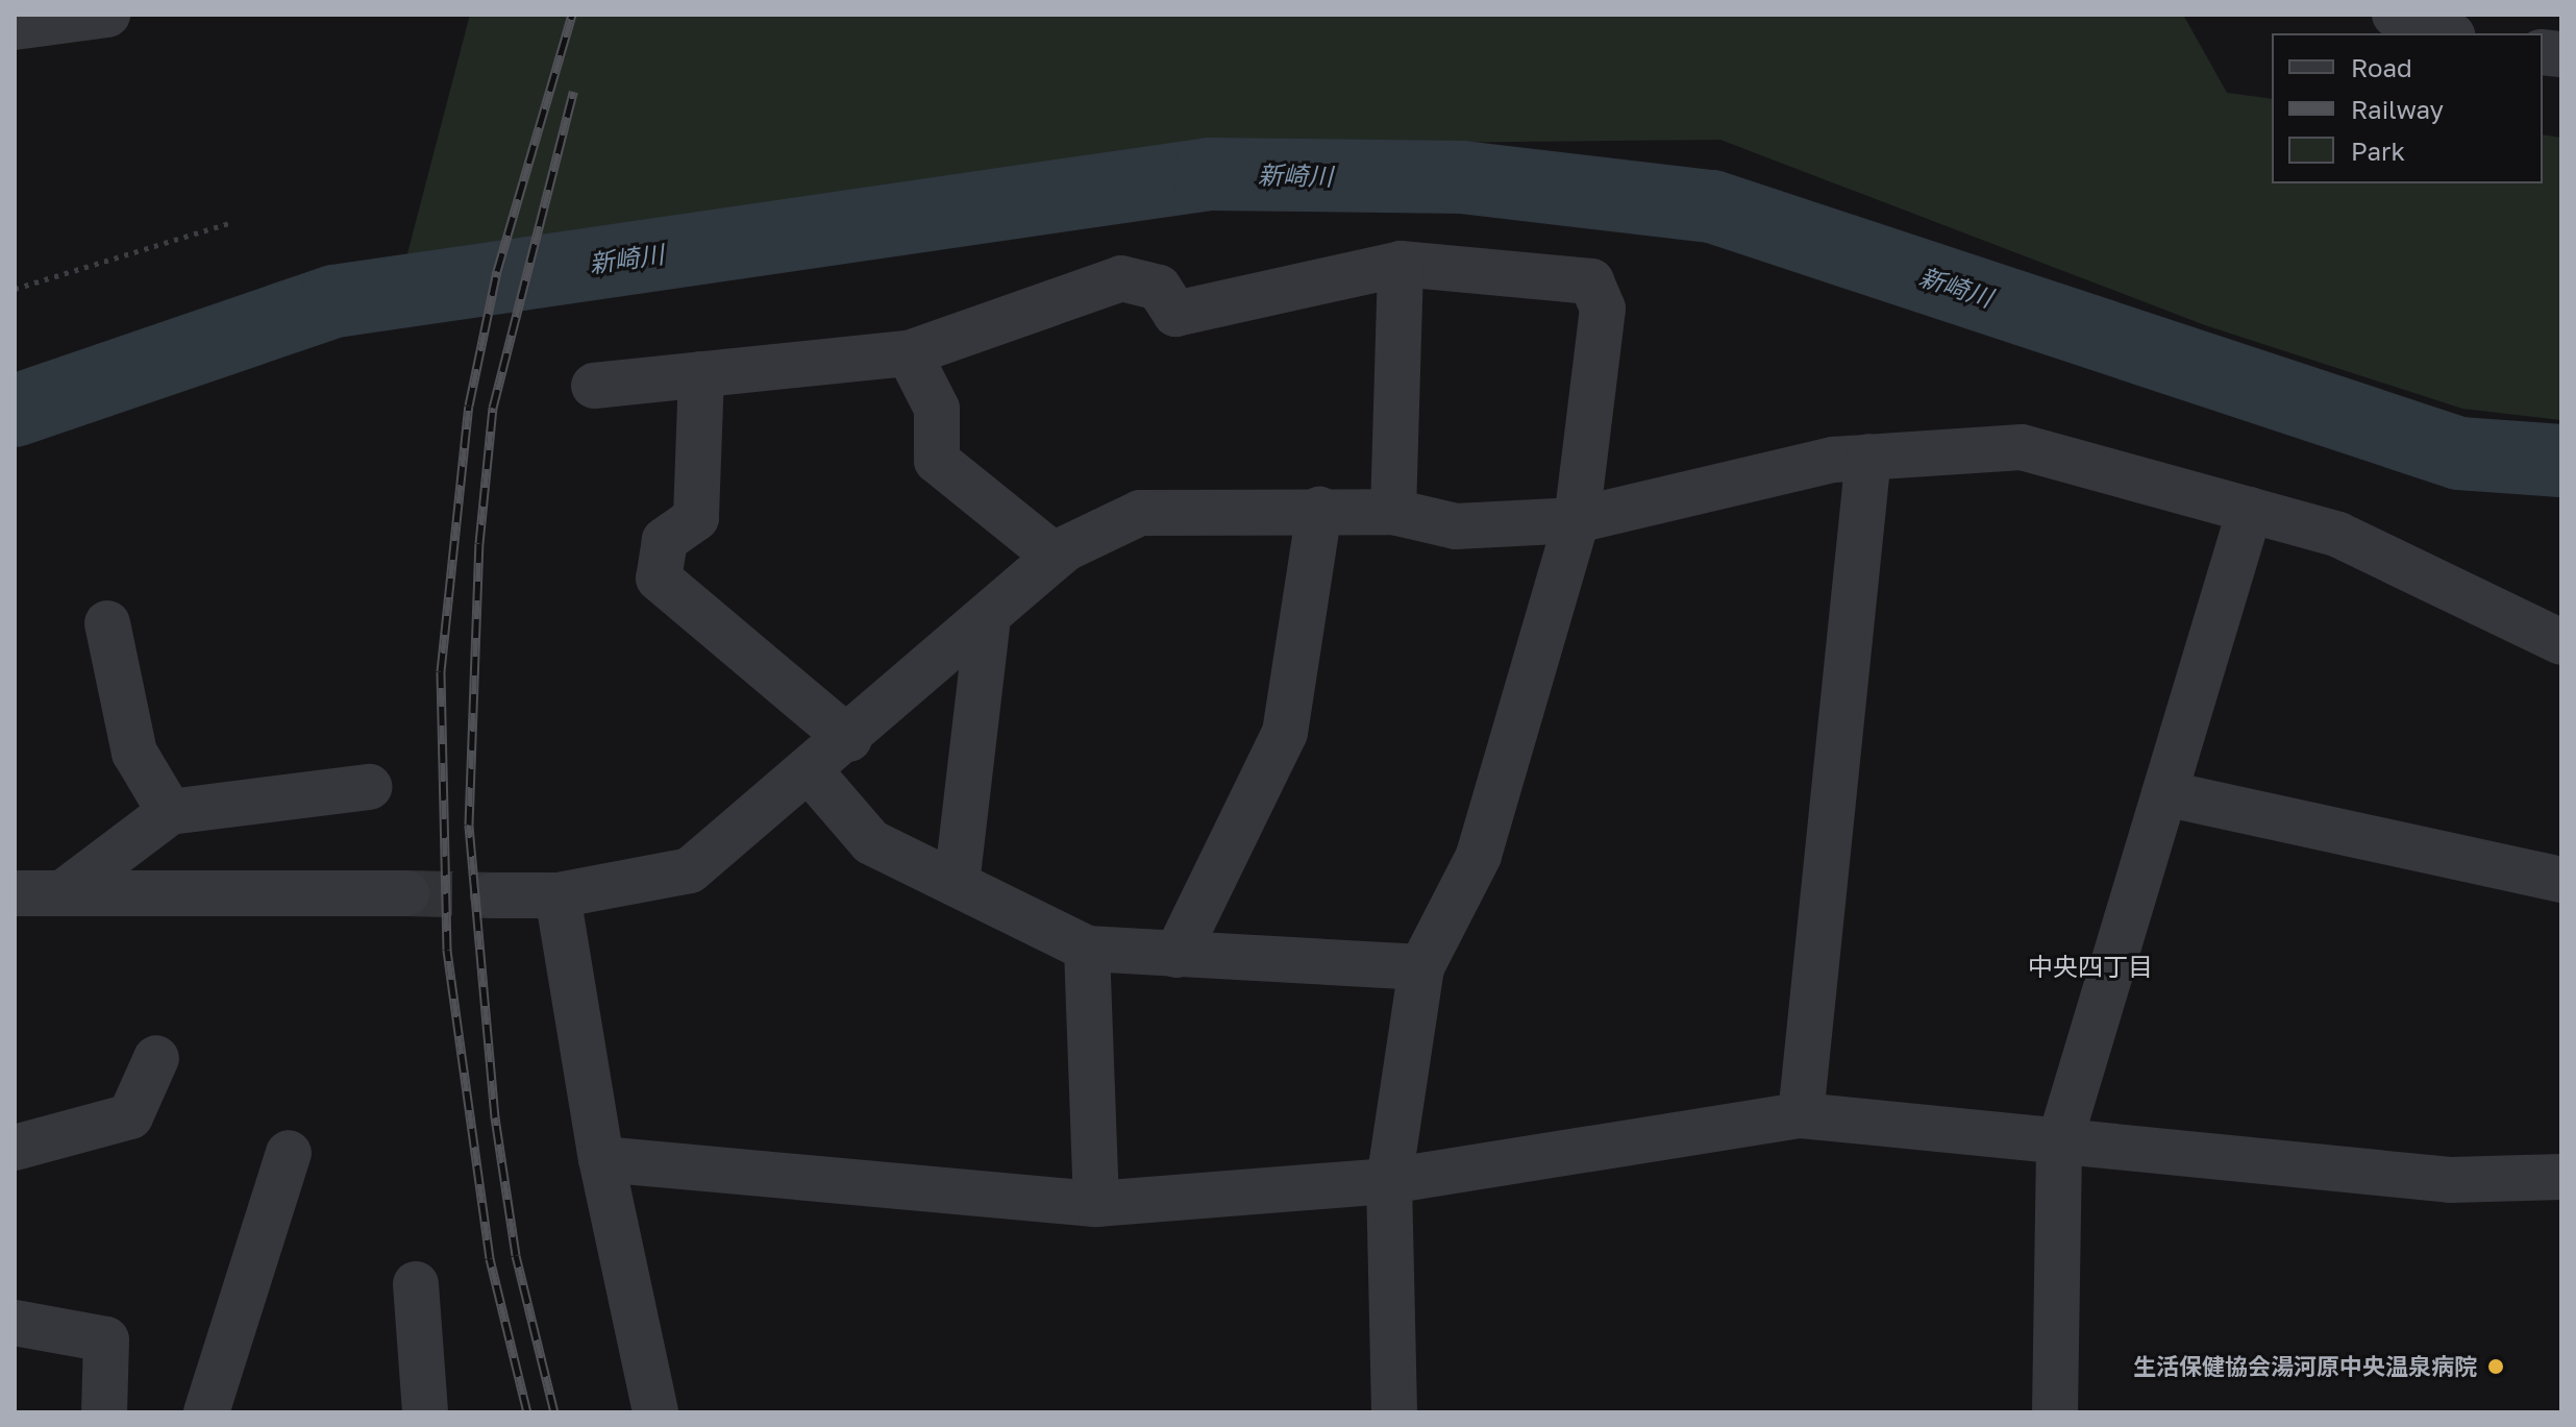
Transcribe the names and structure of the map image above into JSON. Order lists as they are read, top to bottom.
{
  "districts": ["中央四丁目"],
  "water": ["新崎川"],
  "places": ["生活保健協会湯河原中央温泉病院"],
  "legend": ["Road", "Railway", "Park"]
}
